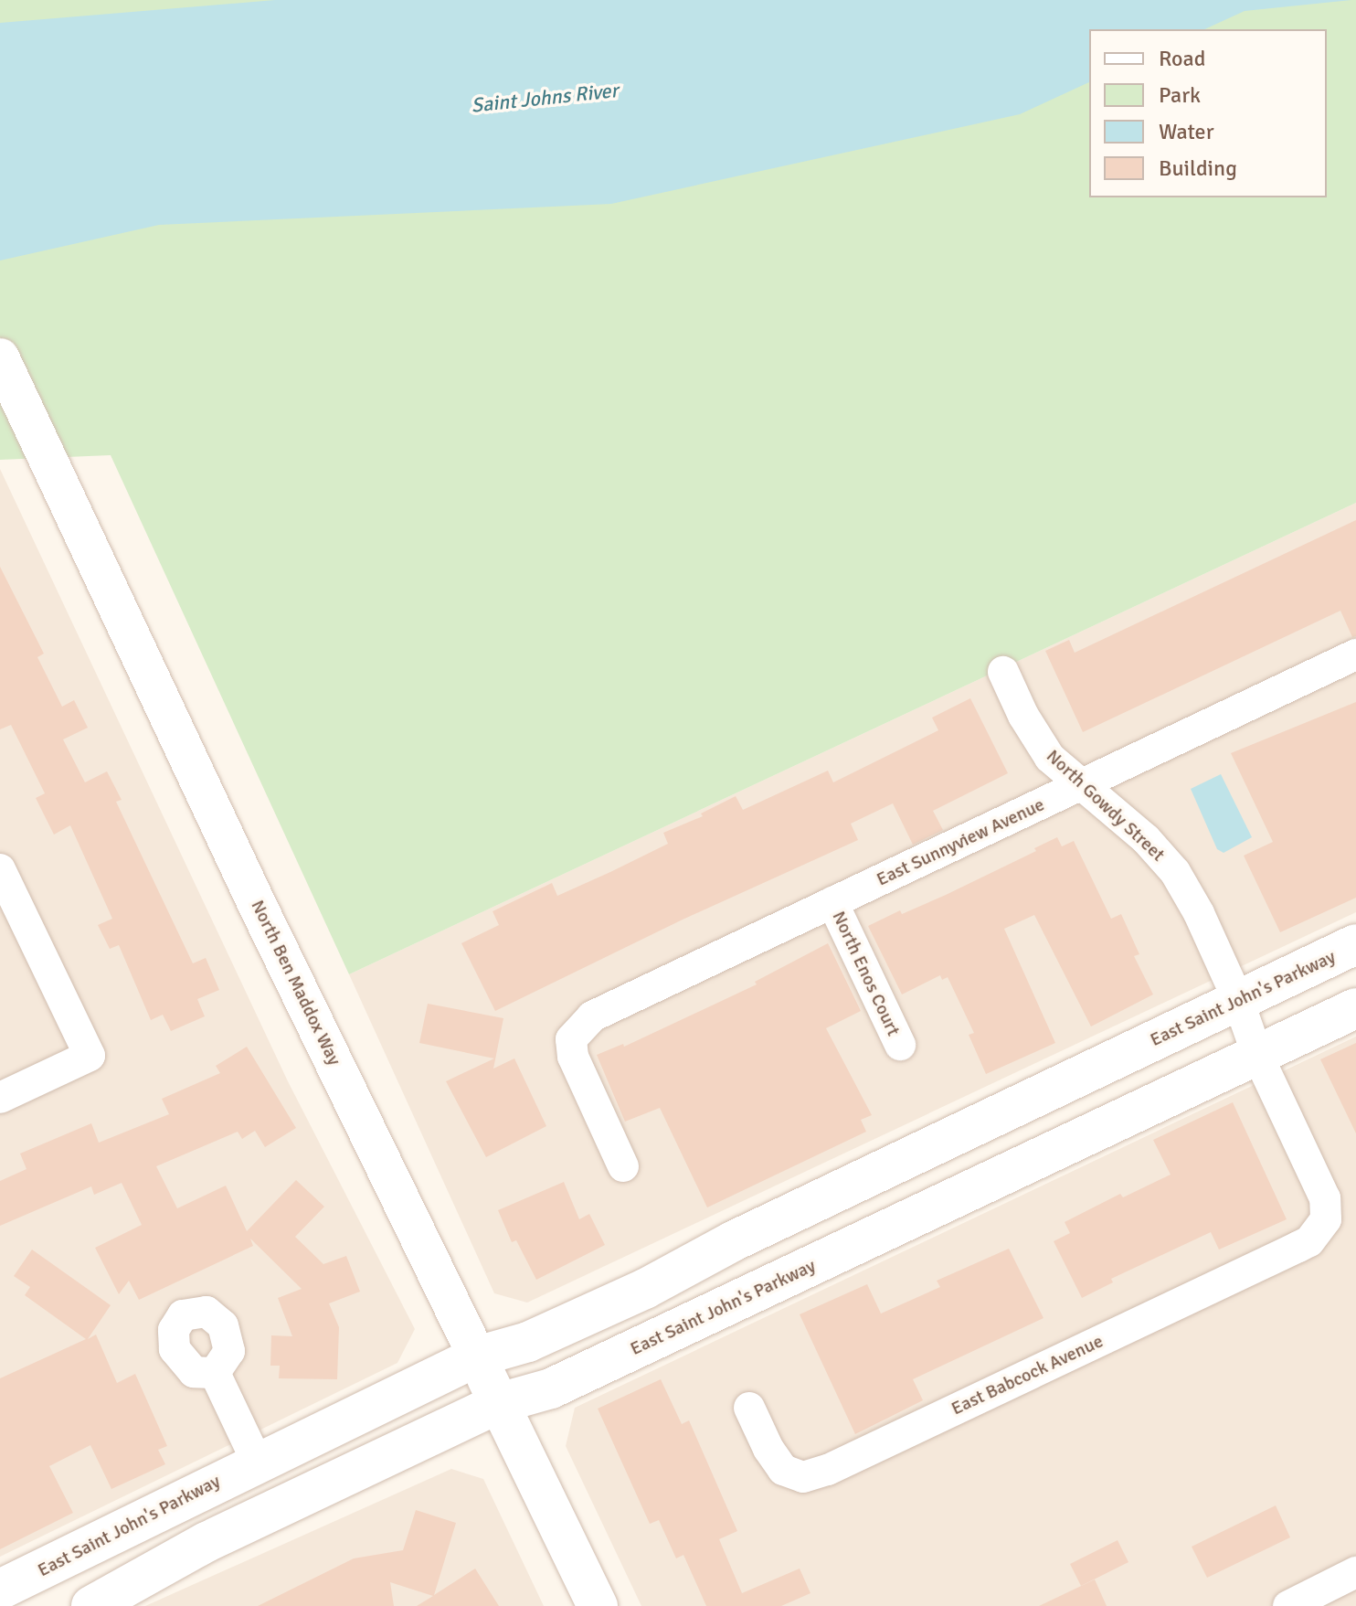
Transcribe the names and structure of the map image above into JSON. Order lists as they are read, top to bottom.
{
  "streets": {
    "main road": ["North Ben Maddox Way", "East Saint John's Parkway"],
    "street": [
      "North Gowdy Street",
      "East Sunnyview Avenue",
      "North Enos Court",
      "East Babcock Avenue"
    ]
  },
  "crossings": [
    ["North Gowdy Street", "East Sunnyview Avenue"],
    ["North Gowdy Street", "East Saint John's Parkway"],
    ["North Gowdy Street", "East Babcock Avenue"],
    ["East Sunnyview Avenue", "North Enos Court"],
    ["North Ben Maddox Way", "East Saint John's Parkway"]
  ],
  "water": ["Saint Johns River"],
  "legend": [
    "Road",
    "Park",
    "Water",
    "Building"
  ]
}
